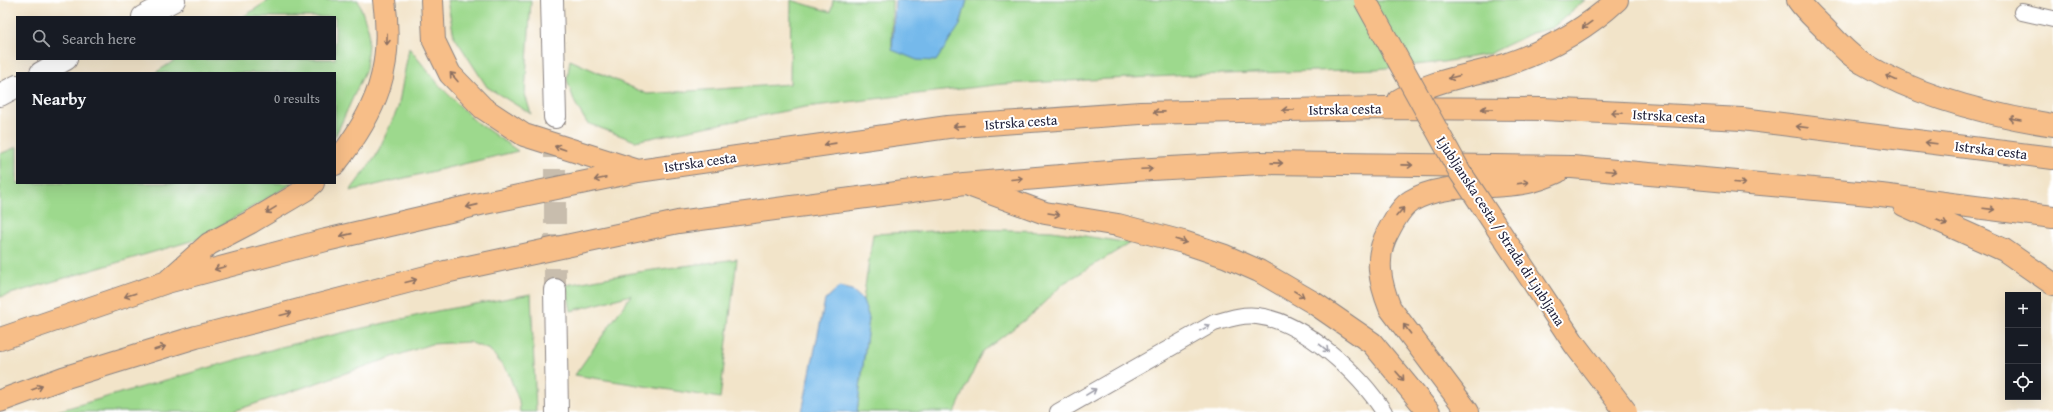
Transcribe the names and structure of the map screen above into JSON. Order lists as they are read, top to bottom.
{
  "streets": {
    "main road": ["Istrska cesta", "Ljubljanska cesta / Strada di Ljubljana"]
  },
  "page": {
    "search": "Search here",
    "heading": ["Nearby", "0 results"],
    "map_buttons": ["+", "−"]
  }
}
